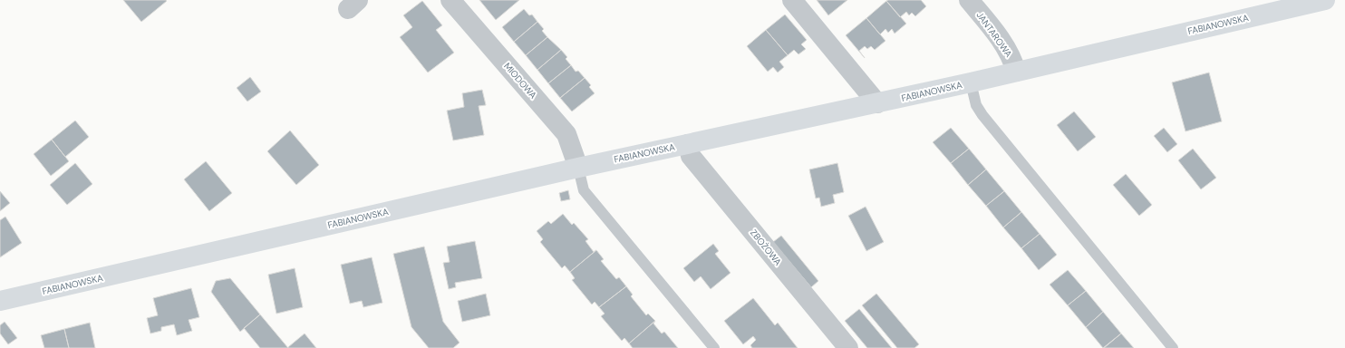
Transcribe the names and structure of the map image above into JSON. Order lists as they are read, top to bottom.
{
  "streets": {
    "street": [
      "FABIANOWSKA",
      "JANTAROWA",
      "MIODOWA",
      "ZBOŻOWA"
    ]
  },
  "crossings": [
    ["FABIANOWSKA", "JANTAROWA"],
    ["FABIANOWSKA", "MIODOWA"],
    ["FABIANOWSKA", "ZBOŻOWA"]
  ]
}
